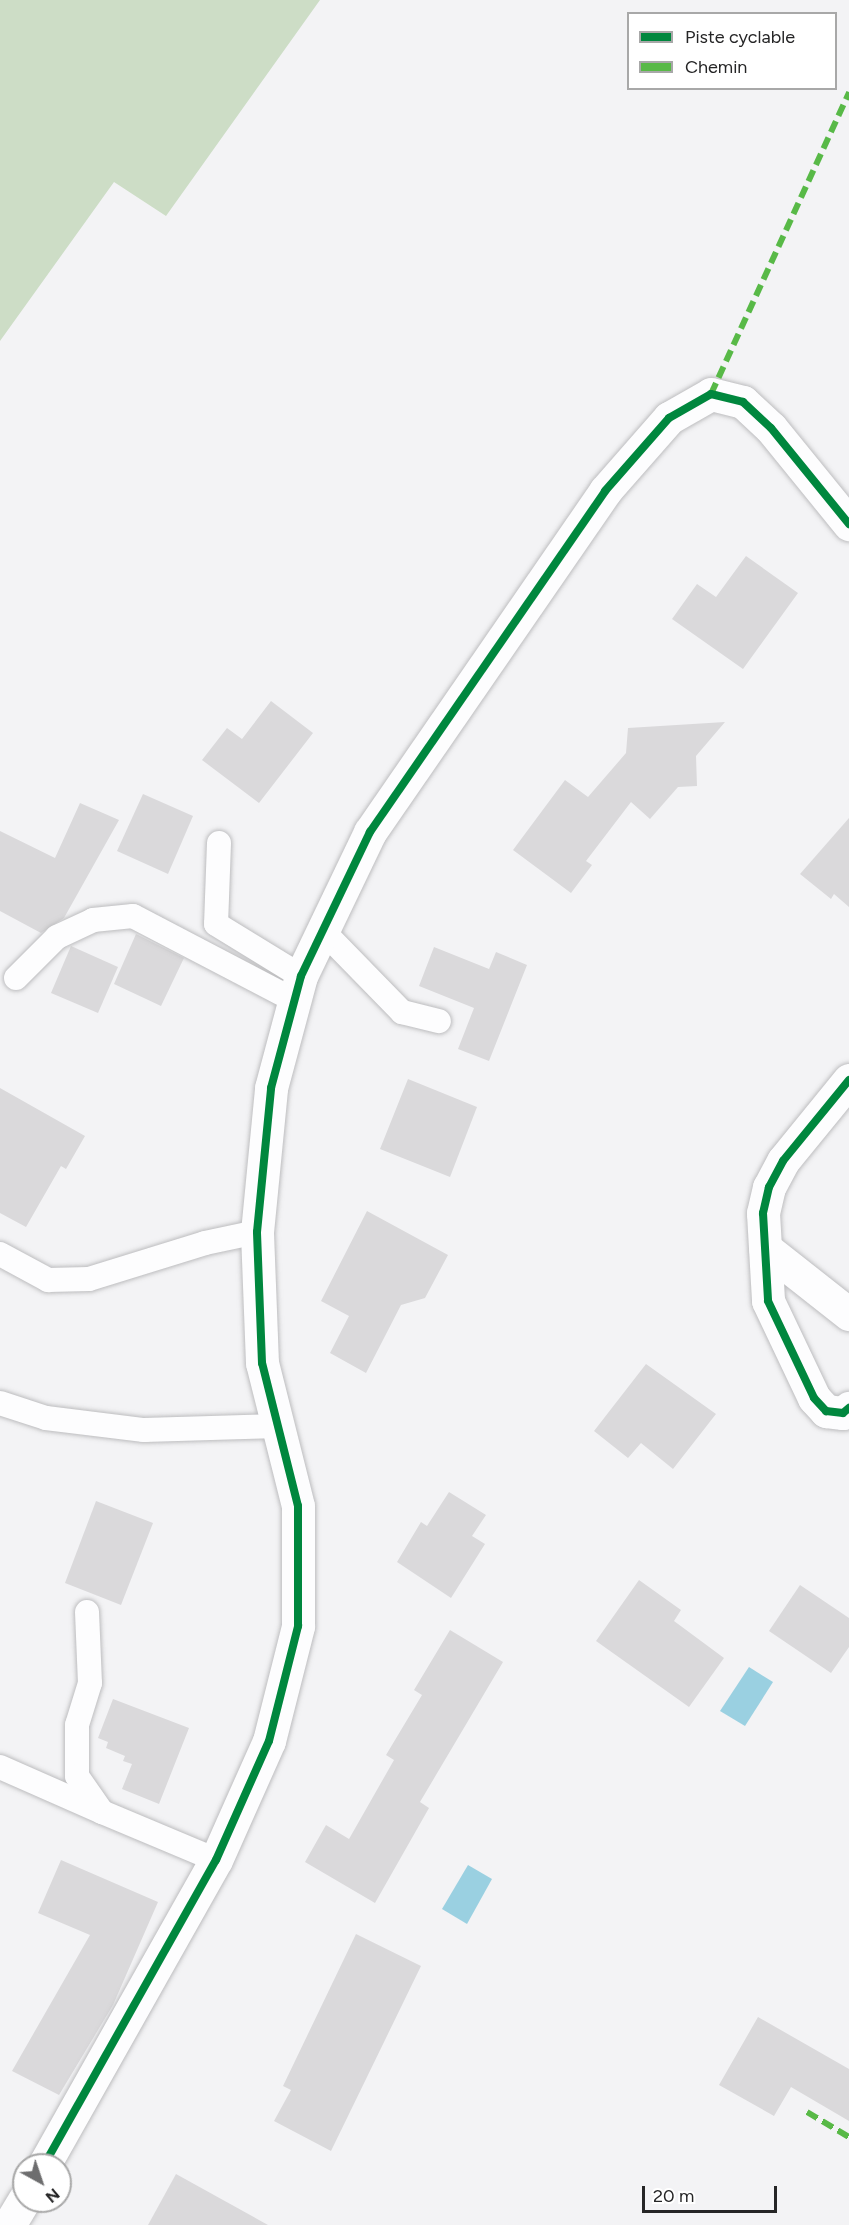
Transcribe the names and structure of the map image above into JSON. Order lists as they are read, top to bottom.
{
  "legend": ["Piste cyclable", "Chemin"],
  "scale_bar": "20 m",
  "north": "bottom right"
}
